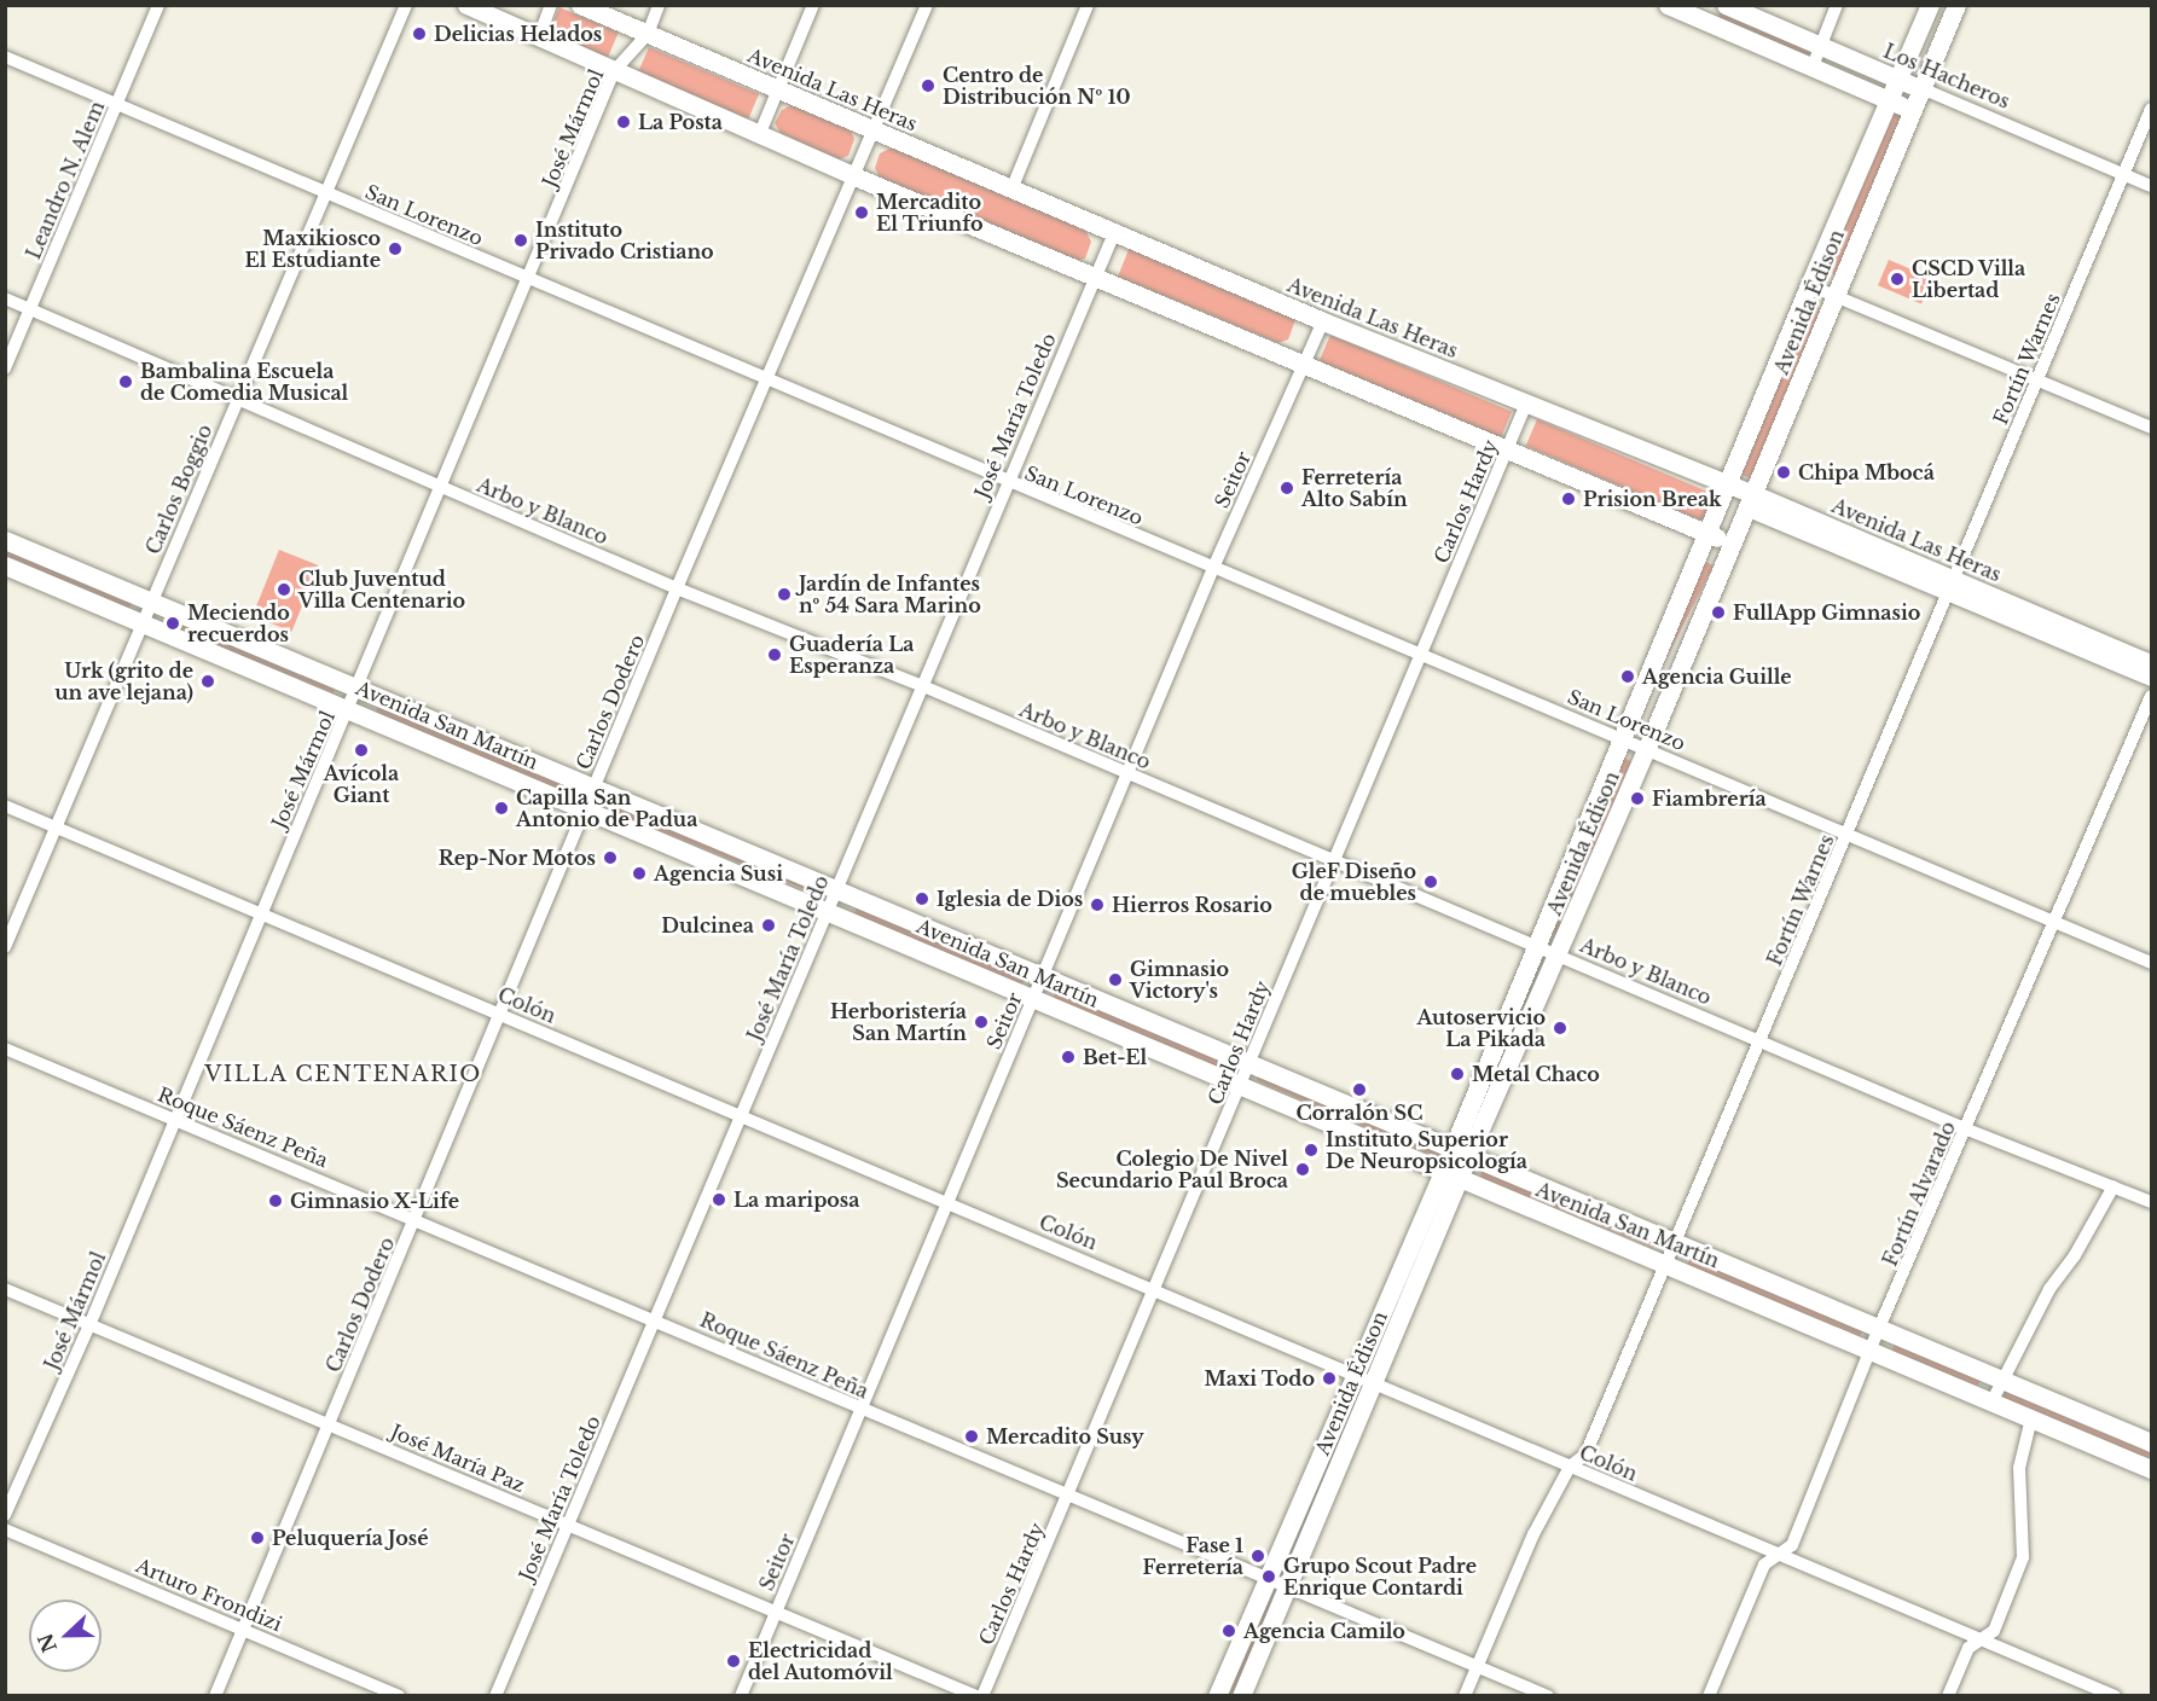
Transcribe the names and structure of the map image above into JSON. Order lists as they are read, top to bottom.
{
  "streets": {
    "main road": [
      "Los Hacheros",
      "Avenida Las Heras",
      "Avenida Édison",
      "Avenida San Martín"
    ],
    "street": [
      "José Mármol",
      "Leandro N. Alem",
      "San Lorenzo",
      "Fortín Warnes",
      "José María Toledo",
      "Seitor",
      "Carlos Boggio",
      "Carlos Hardy",
      "Arbo y Blanco",
      "Carlos Dodero",
      "Colón",
      "Roque Sáenz Peña",
      "Fortín Alvarado",
      "José María Paz",
      "Arturo Frondizi"
    ]
  },
  "crossings": [
    ["Los Hacheros", "Avenida Édison"],
    ["Los Hacheros", "Fortín Warnes"],
    ["Avenida Las Heras", "José Mármol"],
    ["Avenida Las Heras", "Avenida Édison"],
    ["Avenida Las Heras", "Fortín Warnes"],
    ["Avenida Las Heras", "José María Toledo"],
    ["Avenida Las Heras", "Seitor"],
    ["Avenida Las Heras", "Carlos Hardy"],
    ["Avenida Las Heras", "Carlos Dodero"],
    ["José Mármol", "San Lorenzo"],
    ["José Mármol", "Arbo y Blanco"],
    ["José Mármol", "Avenida San Martín"],
    ["José Mármol", "Colón"],
    ["José Mármol", "Roque Sáenz Peña"],
    ["José Mármol", "José María Paz"],
    ["Leandro N. Alem", "San Lorenzo"],
    ["Leandro N. Alem", "Arbo y Blanco"],
    ["San Lorenzo", "Avenida Édison"],
    ["San Lorenzo", "Fortín Warnes"],
    ["San Lorenzo", "José María Toledo"],
    ["San Lorenzo", "Seitor"],
    ["San Lorenzo", "Carlos Boggio"],
    ["San Lorenzo", "Carlos Hardy"],
    ["San Lorenzo", "Carlos Dodero"],
    ["San Lorenzo", "Fortín Alvarado"],
    ["Avenida Édison", "Arbo y Blanco"],
    ["Avenida Édison", "Avenida San Martín"],
    ["Avenida Édison", "Colón"],
    ["Avenida Édison", "Roque Sáenz Peña"],
    ["Fortín Warnes", "Arbo y Blanco"],
    ["Fortín Warnes", "Avenida San Martín"],
    ["Fortín Warnes", "Colón"],
    ["Fortín Warnes", "Roque Sáenz Peña"],
    ["José María Toledo", "Arbo y Blanco"],
    ["José María Toledo", "Avenida San Martín"],
    ["José María Toledo", "Colón"],
    ["José María Toledo", "Roque Sáenz Peña"],
    ["José María Toledo", "José María Paz"],
    ["Seitor", "Arbo y Blanco"],
    ["Seitor", "Avenida San Martín"],
    ["Seitor", "Colón"],
    ["Seitor", "Roque Sáenz Peña"],
    ["Seitor", "José María Paz"],
    ["Carlos Boggio", "Arbo y Blanco"],
    ["Carlos Boggio", "Avenida San Martín"],
    ["Carlos Boggio", "Colón"],
    ["Carlos Hardy", "Arbo y Blanco"],
    ["Carlos Hardy", "Avenida San Martín"],
    ["Carlos Hardy", "Colón"],
    ["Carlos Hardy", "Roque Sáenz Peña"],
    ["Arbo y Blanco", "Carlos Dodero"],
    ["Arbo y Blanco", "Fortín Alvarado"],
    ["Carlos Dodero", "Avenida San Martín"],
    ["Carlos Dodero", "Colón"],
    ["Carlos Dodero", "Roque Sáenz Peña"],
    ["Carlos Dodero", "José María Paz"],
    ["Carlos Dodero", "Arturo Frondizi"],
    ["Avenida San Martín", "Fortín Alvarado"],
    ["Colón", "Fortín Alvarado"]
  ],
  "districts": ["VILLA CENTENARIO"],
  "places": [
    "Delicias Helados",
    "Centro de Distribución Nº 10",
    "La Posta",
    "Mercadito El Triunfo",
    "Instituto Privado Cristiano",
    "Maxikiosco El Estudiante",
    "CSCD Villa Libertad",
    "Bambalina Escuela de Comedia Musical",
    "Chipa Mbocá",
    "Ferretería Alto Sabín",
    "Prision Break",
    "Club Juventud Villa Centenario",
    "Jardín de Infantes nº 54 Sara Marino",
    "FullApp Gimnasio",
    "Meciendo recuerdos",
    "Guadería La Esperanza",
    "Agencia Guille",
    "Urk (grito de un ave lejana)",
    "Avícola Giant",
    "Fiambrería",
    "Capilla San Antonio de Padua",
    "Rep-Nor Motos",
    "Agencia Susi",
    "GleF Diseño de muebles",
    "Iglesia de Dios",
    "Hierros Rosario",
    "Dulcinea",
    "Gimnasio Victory's",
    "Herboristería San Martín",
    "Autoservicio La Pikada",
    "Bet-El",
    "Metal Chaco",
    "Corralón SC",
    "Instituto Superior De Neuropsicología",
    "Colegio De Nivel Secundario Paul Broca",
    "La mariposa",
    "Gimnasio X-Life",
    "Maxi Todo",
    "Mercadito Susy",
    "Peluquería José",
    "Fase 1 Ferretería",
    "Grupo Scout Padre Enrique Contardi",
    "Agencia Camilo",
    "Electricidad del Automóvil"
  ],
  "north": "left"
}
